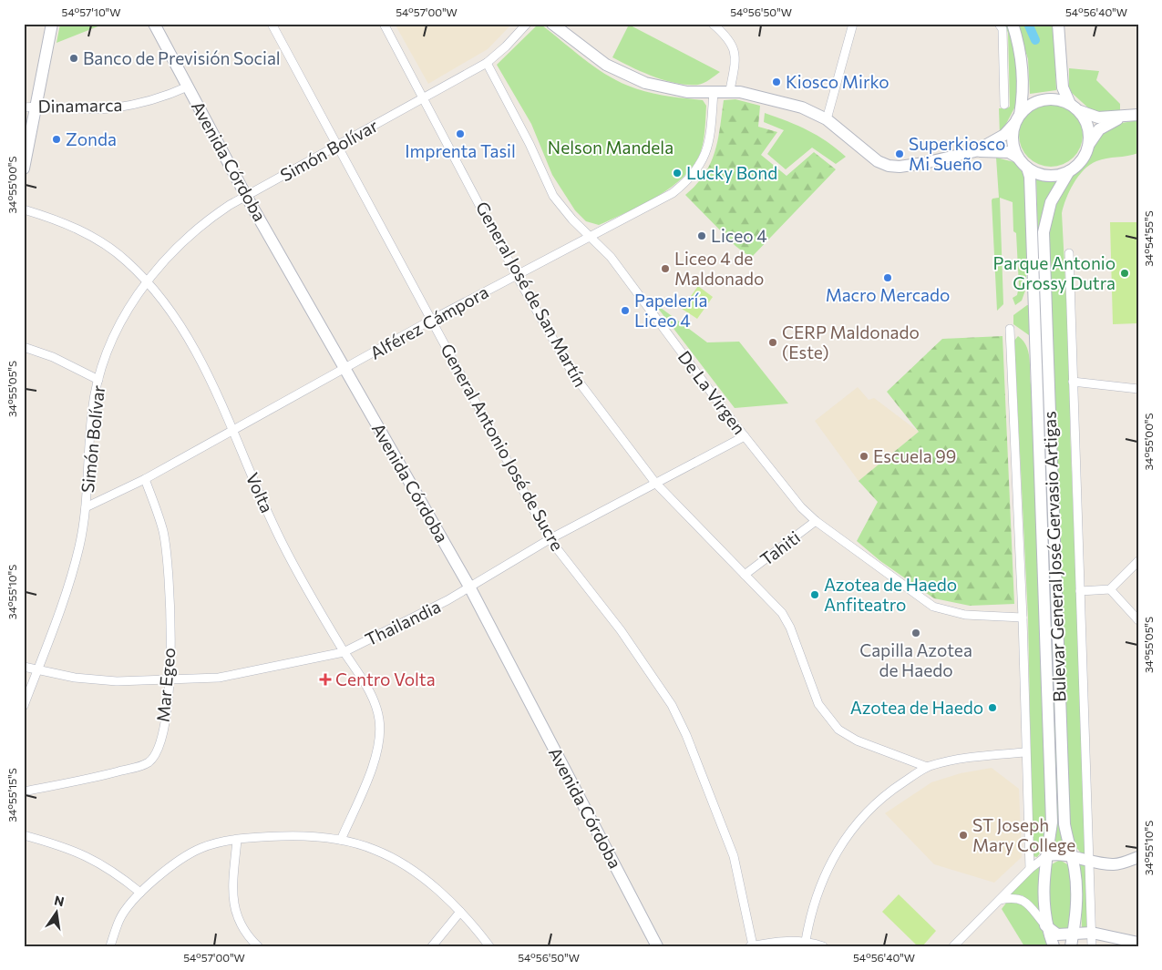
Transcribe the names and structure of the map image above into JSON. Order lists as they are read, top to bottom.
{
  "streets": {
    "main road": ["Avenida Córdoba", "Bulevar General José Gervasio Artigas"],
    "street": [
      "Dinamarca",
      "Simón Bolívar",
      "General José de San Martín",
      "Alférez Cámpora",
      "De La Virgen",
      "General Antonio José de Sucre",
      "Volta",
      "Tahiti",
      "Thailandia",
      "Mar Egeo"
    ]
  },
  "crossings": [
    ["Dinamarca", "Avenida Córdoba"],
    ["Simón Bolívar", "Avenida Córdoba"],
    ["Simón Bolívar", "General José de San Martín"],
    ["Simón Bolívar", "Alférez Cámpora"],
    ["Simón Bolívar", "De La Virgen"],
    ["Simón Bolívar", "General Antonio José de Sucre"],
    ["Simón Bolívar", "Volta"],
    ["Simón Bolívar", "Thailandia"],
    ["Avenida Córdoba", "Alférez Cámpora"],
    ["Avenida Córdoba", "Thailandia"],
    ["General José de San Martín", "Alférez Cámpora"],
    ["General José de San Martín", "Tahiti"],
    ["General José de San Martín", "Thailandia"],
    ["Alférez Cámpora", "De La Virgen"],
    ["Alférez Cámpora", "General Antonio José de Sucre"],
    ["Alférez Cámpora", "Volta"],
    ["Alférez Cámpora", "Mar Egeo"],
    ["De La Virgen", "Tahiti"],
    ["De La Virgen", "Bulevar General José Gervasio Artigas"],
    ["De La Virgen", "Thailandia"],
    ["General Antonio José de Sucre", "Thailandia"],
    ["Volta", "Thailandia"],
    ["Thailandia", "Mar Egeo"]
  ],
  "parks": ["Nelson Mandela"],
  "places": {
    "other": [
      "Banco de Previsión Social",
      "Kiosco Mirko",
      "Imprenta Tasil",
      "Zonda",
      "Superkiosco Mi Sueño",
      "Lucky Bond",
      "Liceo 4",
      "Liceo 4 de Maldonado",
      "Parque Antonio Grossy Dutra",
      "Macro Mercado",
      "Papelería Liceo 4",
      "CERP Maldonado (Este)",
      "Escuela 99",
      "Azotea de Haedo Anfiteatro",
      "Capilla Azotea de Haedo",
      "Azotea de Haedo",
      "ST Joseph Mary College"
    ],
    "health": ["Centro Volta"]
  },
  "north": "top",
  "coordinates": [
    "54°57'10\"W",
    "54°57'00\"W",
    "54°56'50\"W",
    "54°56'40\"W",
    "34°55'00\"S",
    "34°54'55\"S",
    "34°55'05\"S",
    "34°55'10\"S",
    "34°55'15\"S"
  ]
}
